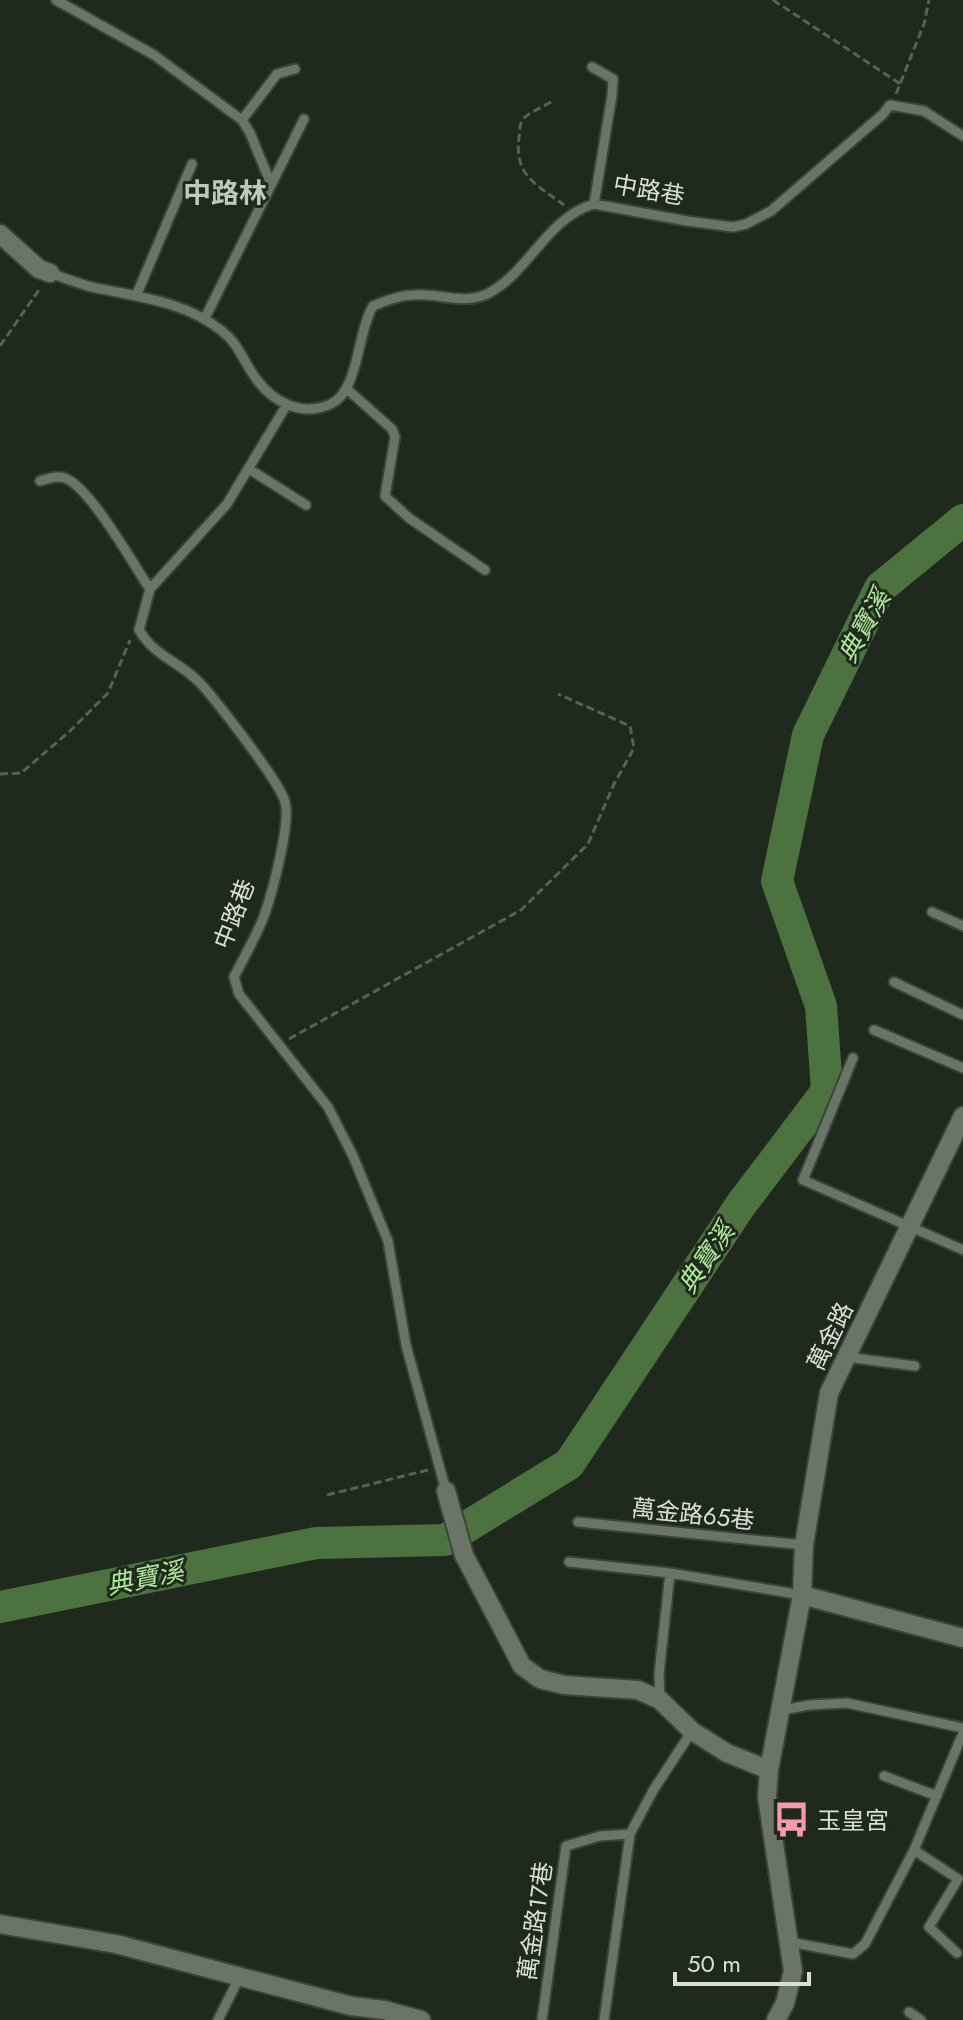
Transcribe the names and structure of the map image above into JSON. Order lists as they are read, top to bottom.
{
  "streets": {
    "street": ["萬金路"],
    "lane": ["中路巷", "萬金路65巷", "萬金路17巷"]
  },
  "crossings": [
    ["萬金路", "萬金路65巷"]
  ],
  "districts": ["中路林"],
  "water": ["典寶溪"],
  "places": {
    "bus stop": ["玉皇宮"]
  },
  "scale_bar": "50 m"
}
